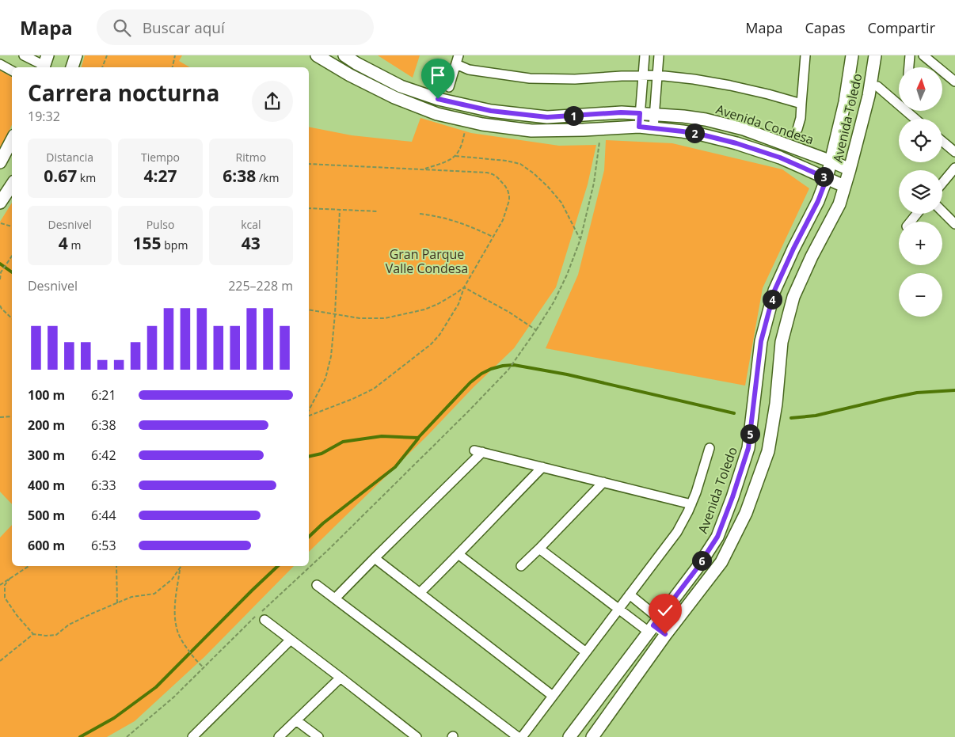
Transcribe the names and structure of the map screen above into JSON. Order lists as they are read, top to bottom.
{
  "streets": {
    "street": ["Avenida Toledo", "Avenida Condesa"]
  },
  "crossings": [
    ["Avenida Toledo", "Avenida Condesa"]
  ],
  "parks": ["Gran Parque Valle Condesa"],
  "north": "top",
  "page": {
    "header": "Mapa",
    "search": "Buscar aquí",
    "nav": ["Mapa", "Capas", "Compartir"],
    "map_buttons": ["+", "−"],
    "heading": ["Carrera nocturna", "19:32"],
    "pins": [
      "1",
      "2",
      "3",
      "4",
      "5",
      "6"
    ],
    "stats": [
      ["Distancia", "0.67 km"],
      ["Tiempo", "4:27"],
      ["Ritmo", "6:38 /km"],
      ["Desnivel", "4 m"],
      ["Pulso", "155 bpm"],
      ["kcal", "43"]
    ],
    "chart": ["Desnivel", "225–228 m"],
    "list": [
      {
        "name": "100 m",
        "note": "6:21"
      },
      {
        "name": "200 m",
        "note": "6:38"
      },
      {
        "name": "300 m",
        "note": "6:42"
      },
      {
        "name": "400 m",
        "note": "6:33"
      },
      {
        "name": "500 m",
        "note": "6:44"
      },
      {
        "name": "600 m",
        "note": "6:53"
      }
    ]
  }
}
